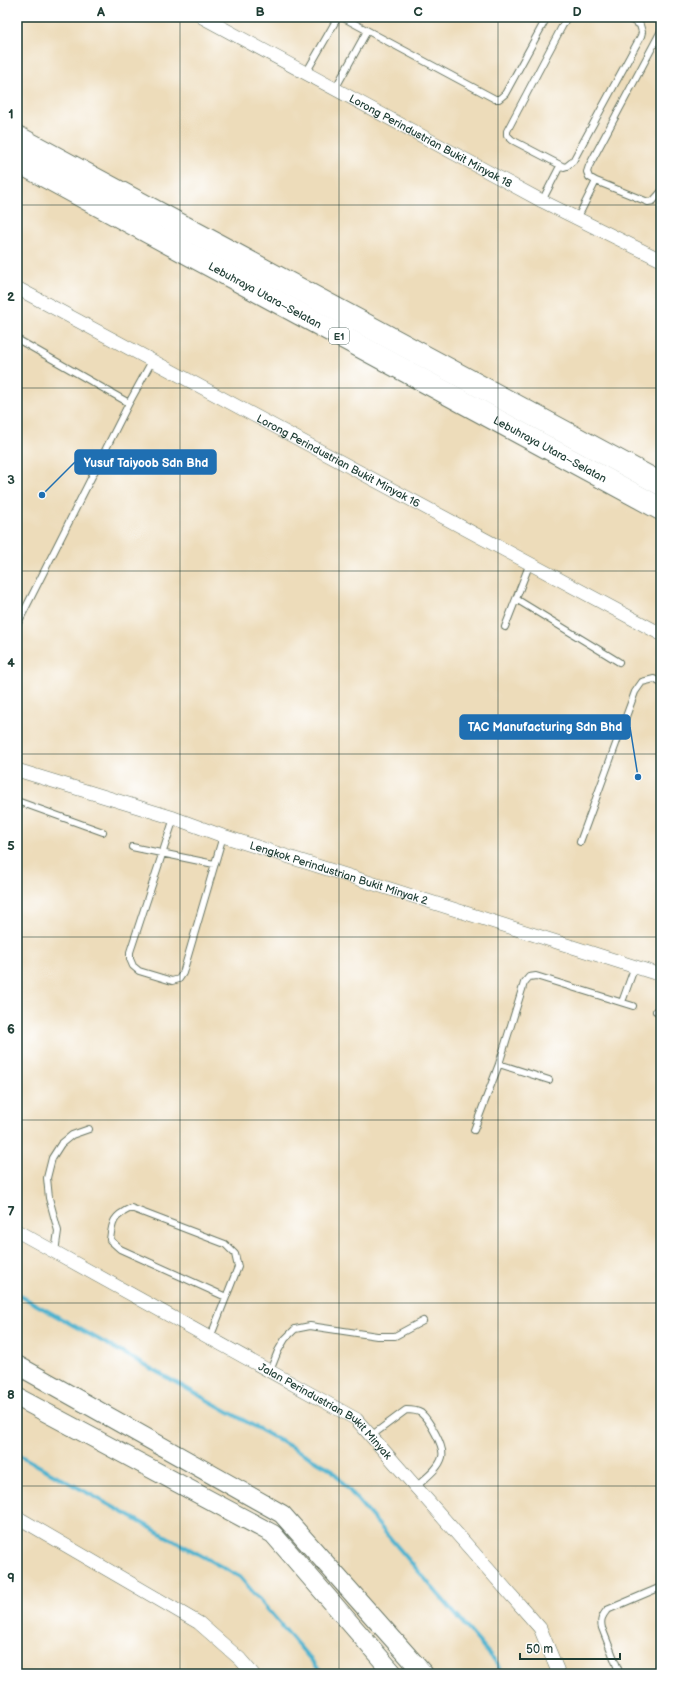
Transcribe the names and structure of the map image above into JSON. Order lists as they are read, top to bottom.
{
  "streets": {
    "highway": ["Lebuhraya Utara–Selatan", "E1"],
    "street": [
      "Lorong Perindustrian Bukit Minyak 18",
      "Lorong Perindustrian Bukit Minyak 16",
      "Lengkok Perindustrian Bukit Minyak 2",
      "Jalan Perindustrian Bukit Minyak"
    ]
  },
  "places": ["Yusuf Taiyoob Sdn Bhd", "TAC Manufacturing Sdn Bhd"],
  "scale_bar": "50 m",
  "grid": {
    "columns": [
      "A",
      "B",
      "C",
      "D"
    ],
    "rows": [
      "1",
      "2",
      "3",
      "4",
      "5",
      "6",
      "7",
      "8",
      "9"
    ]
  }
}
